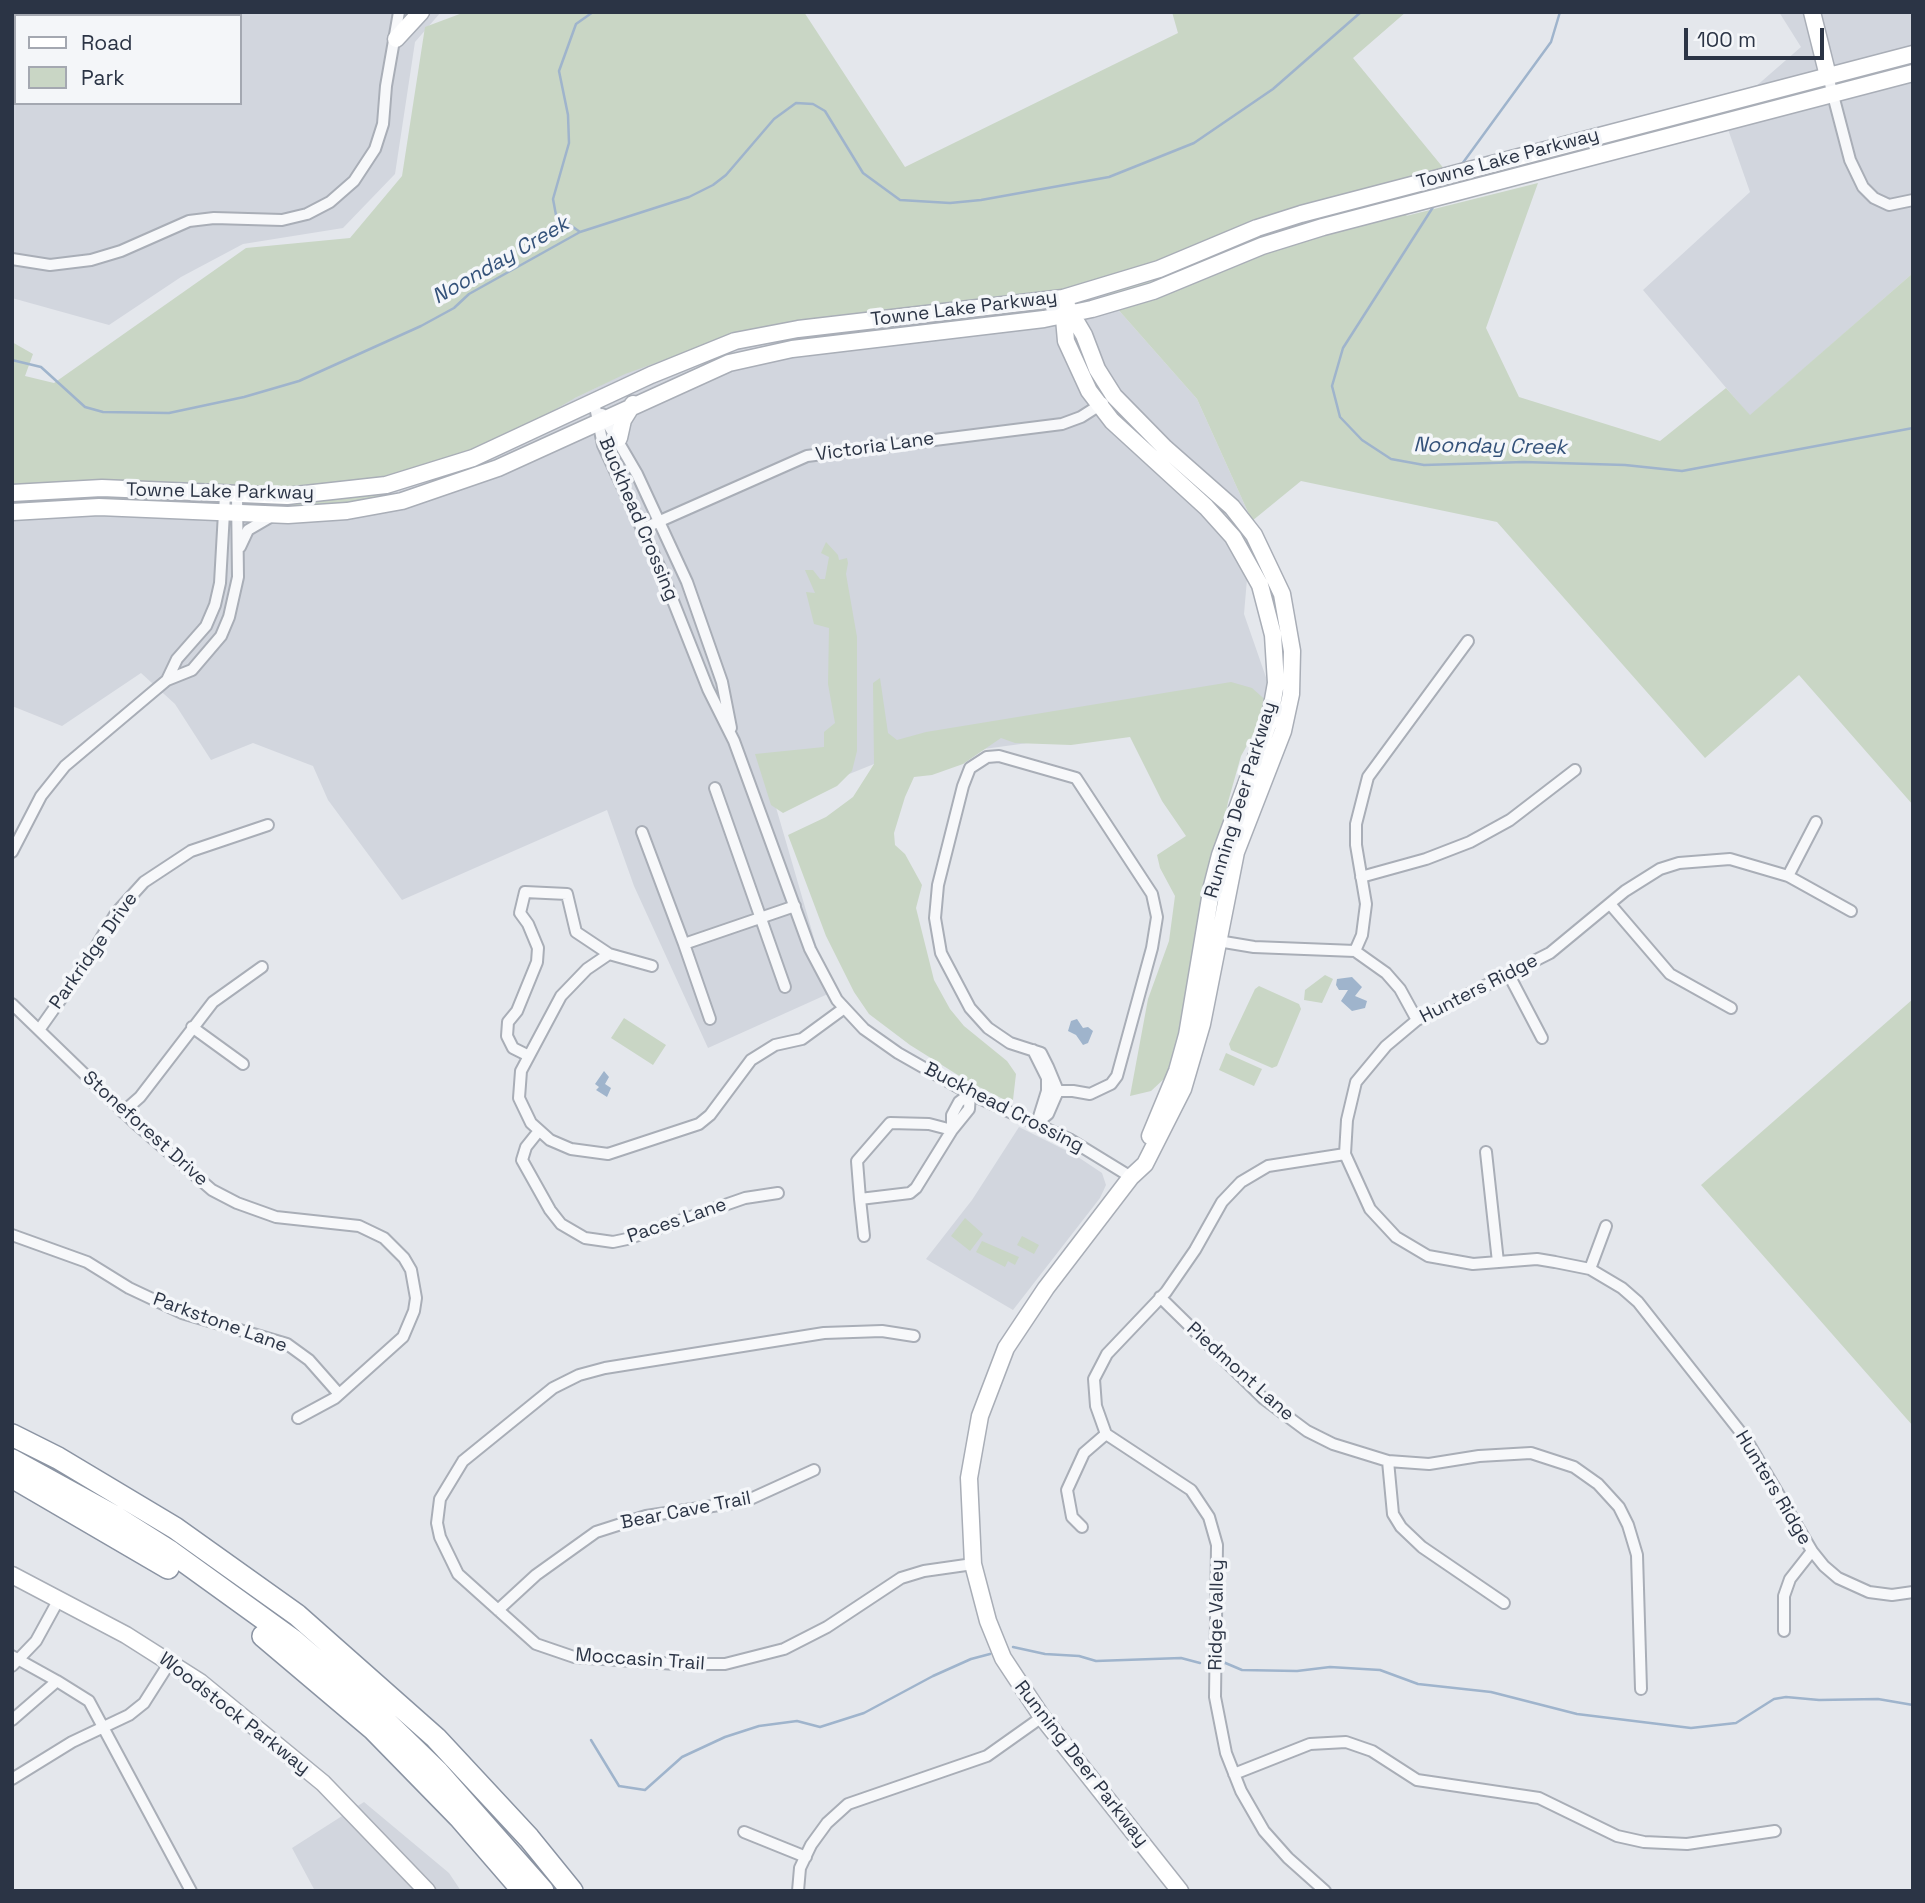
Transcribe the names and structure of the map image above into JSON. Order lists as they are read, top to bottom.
{
  "streets": {
    "main road": ["Towne Lake Parkway", "Running Deer Parkway", "Woodstock Parkway"],
    "street": [
      "Victoria Lane",
      "Buckhead Crossing",
      "Parkridge Drive",
      "Hunters Ridge",
      "Stoneforest Drive",
      "Paces Lane",
      "Parkstone Lane",
      "Piedmont Lane",
      "Bear Cave Trail",
      "Ridge Valley",
      "Moccasin Trail"
    ]
  },
  "crossings": [
    ["Towne Lake Parkway", "Buckhead Crossing"],
    ["Towne Lake Parkway", "Running Deer Parkway"],
    ["Victoria Lane", "Buckhead Crossing"],
    ["Victoria Lane", "Running Deer Parkway"],
    ["Buckhead Crossing", "Running Deer Parkway"],
    ["Running Deer Parkway", "Moccasin Trail"],
    ["Parkridge Drive", "Stoneforest Drive"],
    ["Stoneforest Drive", "Parkstone Lane"],
    ["Bear Cave Trail", "Moccasin Trail"]
  ],
  "water": ["Noonday Creek"],
  "legend": ["Road", "Park"],
  "scale_bar": "100 m"
}
